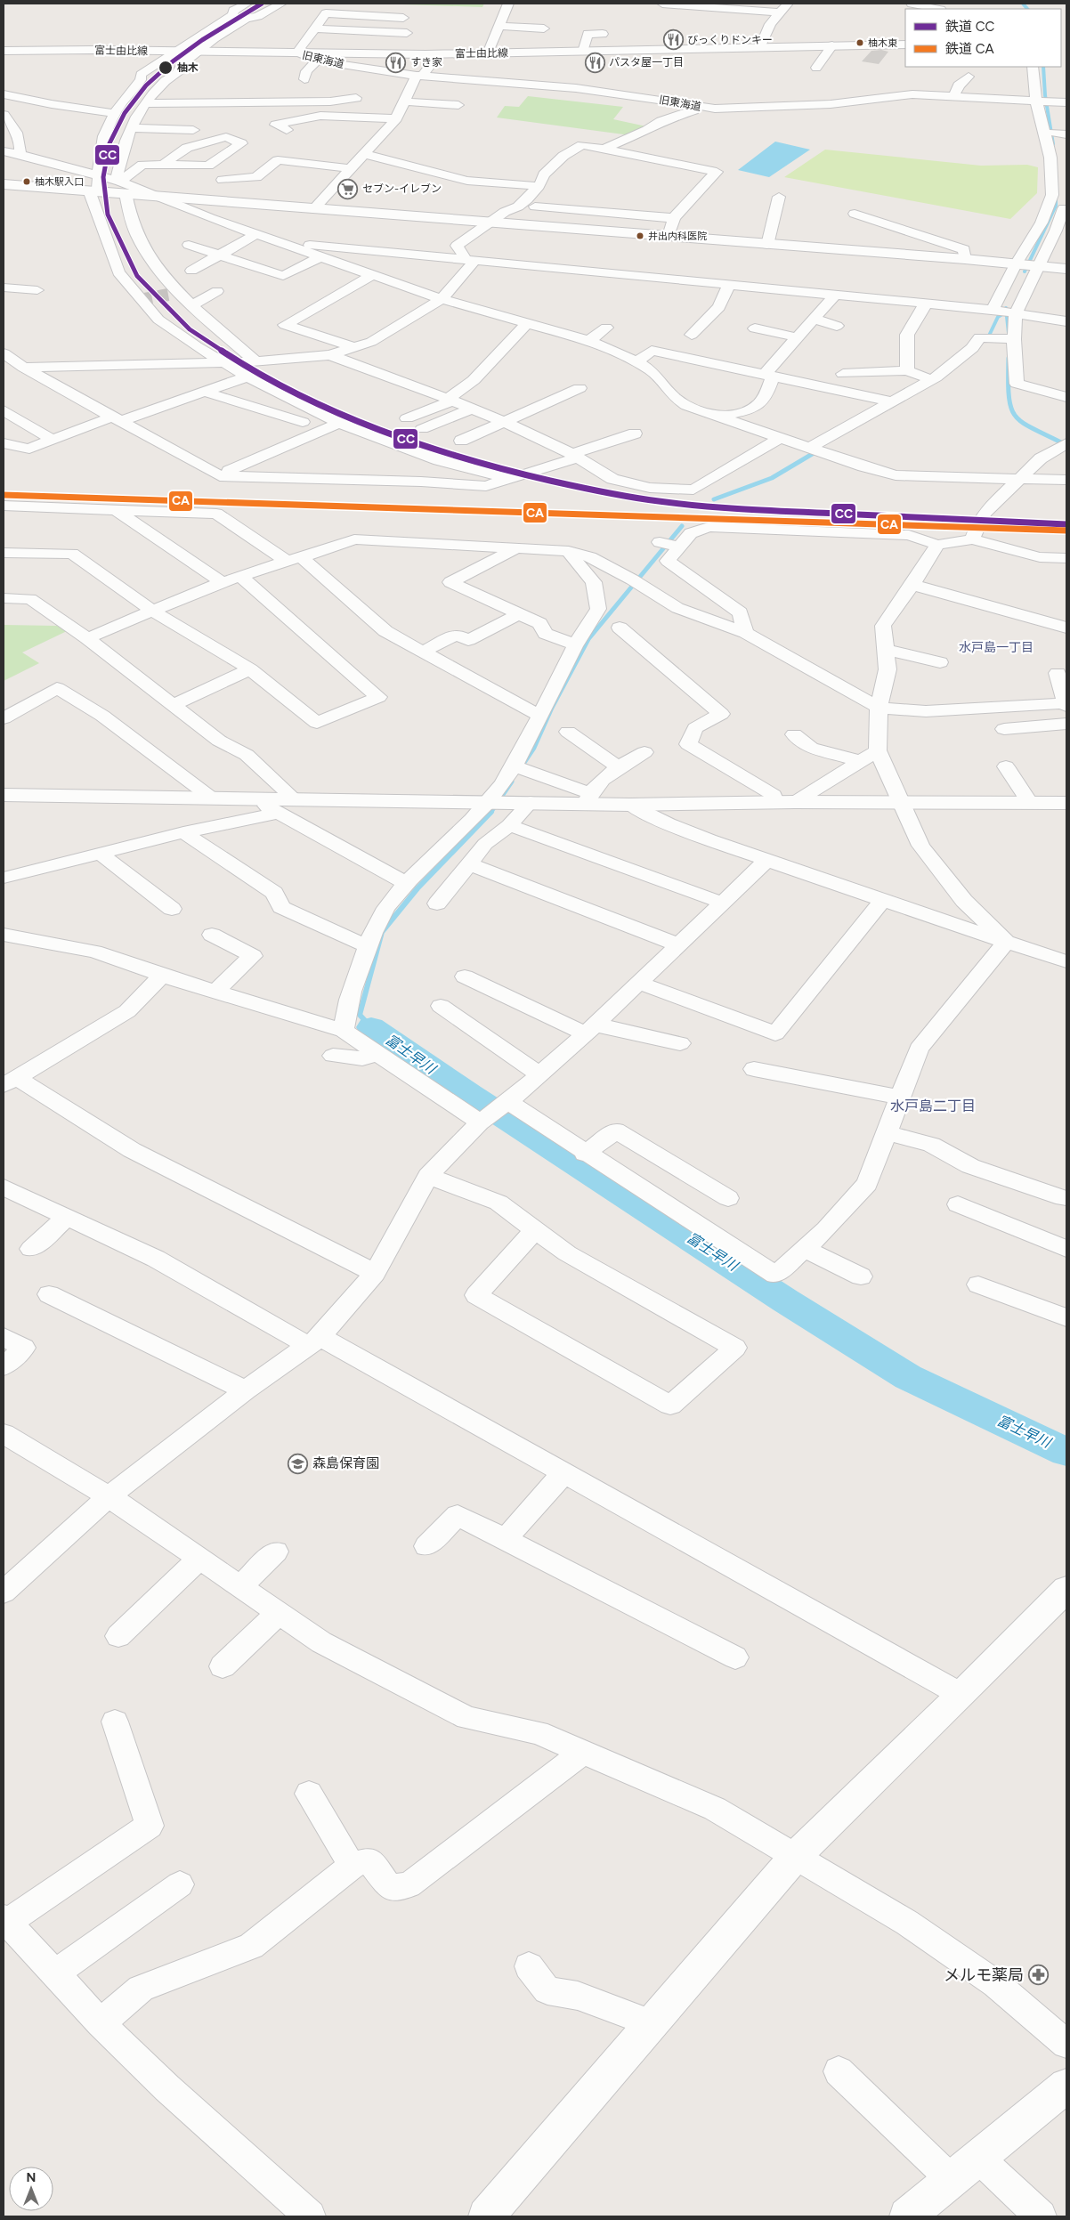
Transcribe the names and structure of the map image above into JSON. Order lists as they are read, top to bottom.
{
  "streets": {
    "street": ["富士由比線", "旧東海道"]
  },
  "crossings": [
    ["富士由比線", "旧東海道"]
  ],
  "districts": ["水戸島一丁目", "水戸島二丁目"],
  "water": ["富士早川"],
  "places": {
    "restaurant": ["びっくりドンキー", "すき家", "パスタ屋一丁目"],
    "other": [
      "柚木東",
      "柚木",
      "柚木駅入口",
      "井出内科医院"
    ],
    "supermarket": ["セブン-イレブン"],
    "school or university": ["森島保育園"],
    "pharmacy": ["メルモ薬局"]
  },
  "lines": ["rail line CC", "rail line CA"],
  "legend": ["鉄道 CC", "鉄道 CA"],
  "north": "top"
}
